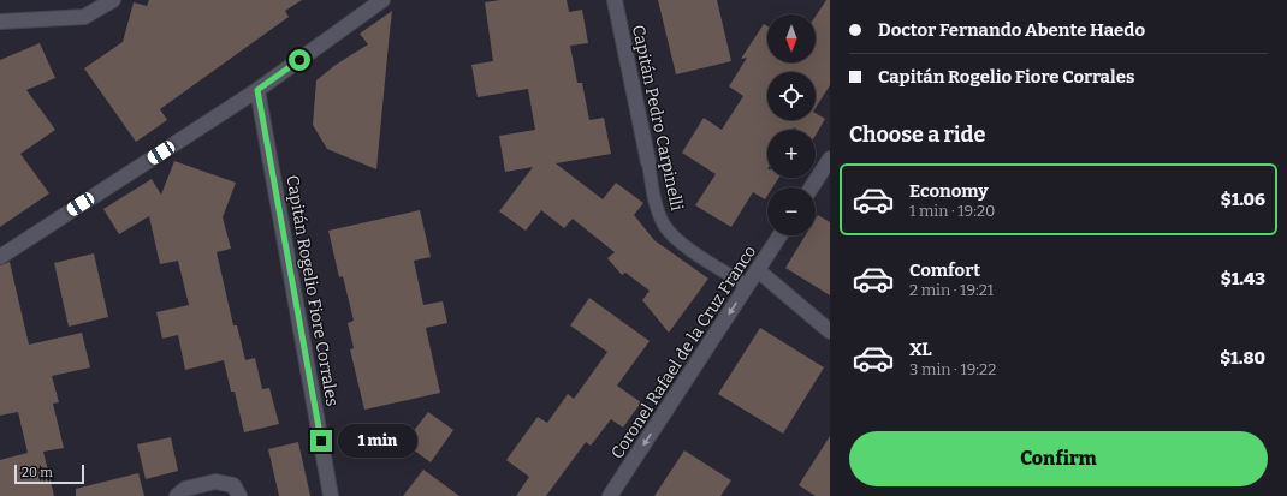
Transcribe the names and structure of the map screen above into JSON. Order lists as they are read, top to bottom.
{
  "streets": {
    "street": ["Capitán Pedro Carpinelli", "Capitán Rogelio Fiore Corrales", "Coronel Rafael de la Cruz Franco"]
  },
  "crossings": [
    ["Capitán Pedro Carpinelli", "Coronel Rafael de la Cruz Franco"]
  ],
  "one_way": ["Coronel Rafael de la Cruz Franco"],
  "scale_bar": "20 m",
  "north": "bottom",
  "page": {
    "banner": ["Doctor Fernando Abente Haedo", "Capitán Rogelio Fiore Corrales"],
    "map_buttons": ["+", "−"],
    "heading": "Choose a ride",
    "list": [
      {
        "name": "Economy",
        "note": "1 min · 19:20",
        "value": "$1.06"
      },
      {
        "name": "Comfort",
        "note": "2 min · 19:21",
        "value": "$1.43"
      },
      {
        "name": "XL",
        "note": "3 min · 19:22",
        "value": "$1.80"
      }
    ],
    "buttons": "Confirm",
    "bubble": "1 min",
    "scale": "20 m"
  }
}
